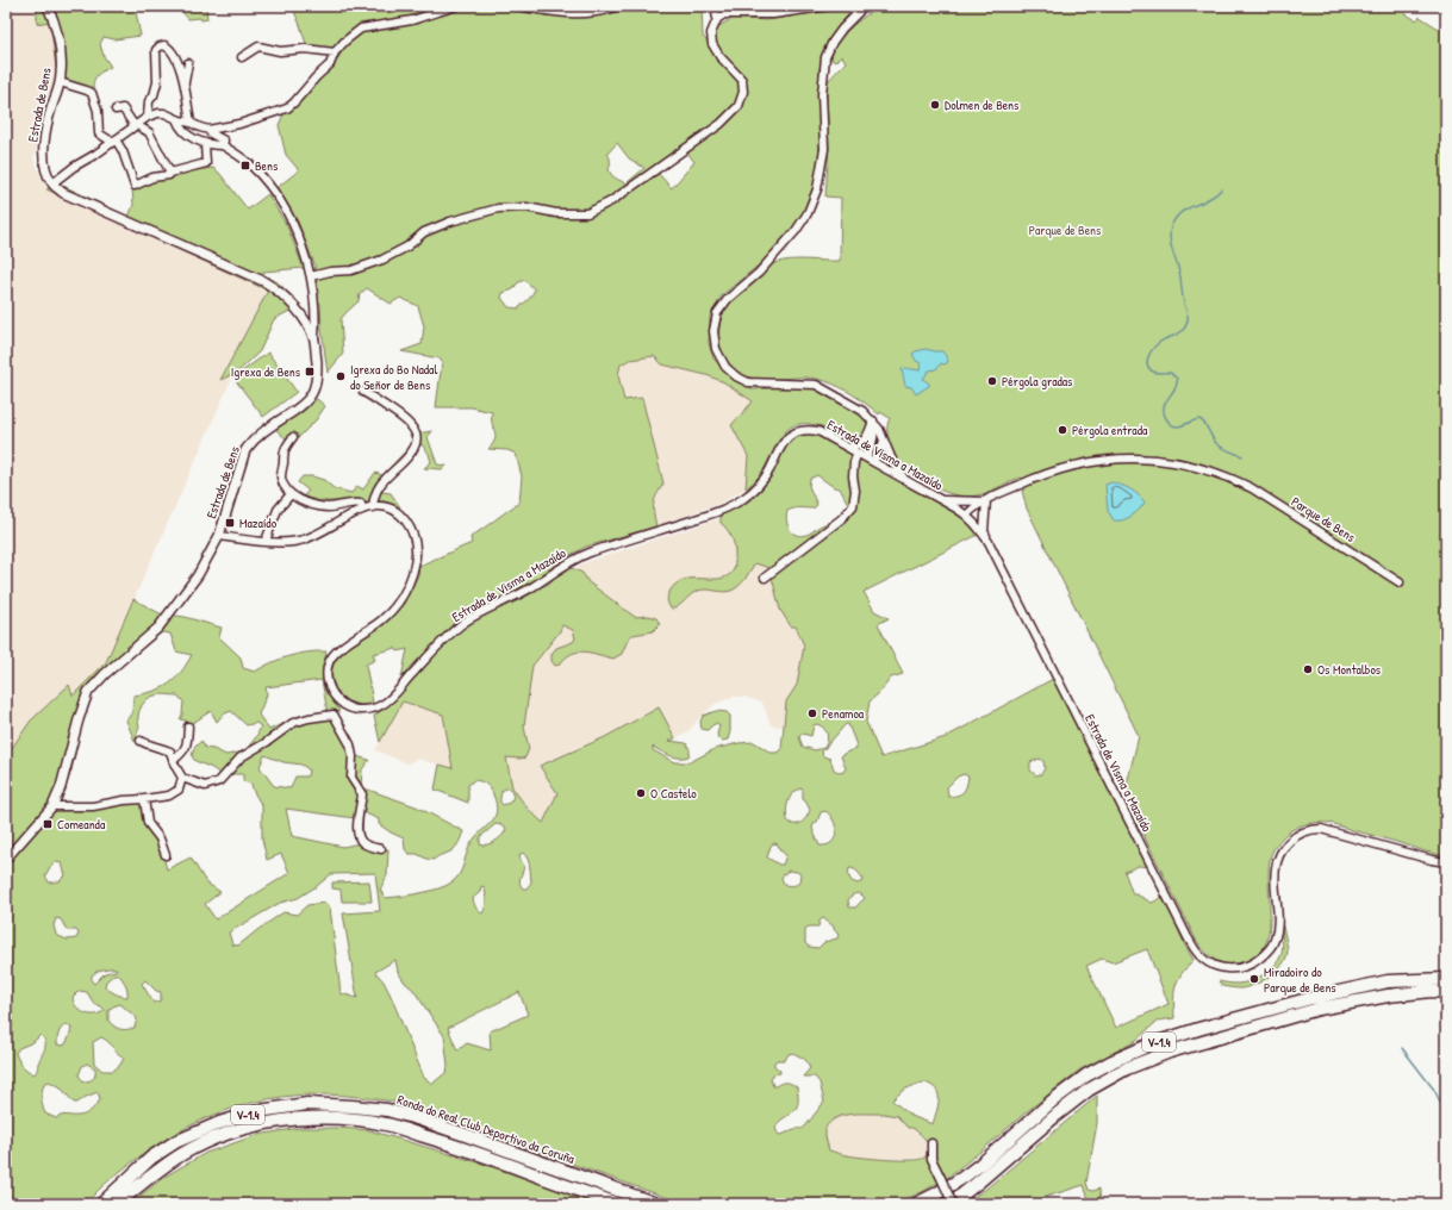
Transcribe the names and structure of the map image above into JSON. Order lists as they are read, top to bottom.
{
  "streets": {
    "highway": ["V-1.4", "Ronda do Real Club Deportivo da Coruña"],
    "street": ["Estrada de Bens", "Estrada de Visma a Mazaído", "Parque de Bens"]
  },
  "crossings": [
    ["Estrada de Visma a Mazaído", "Parque de Bens"]
  ],
  "parks": ["Parque de Bens"],
  "places": {
    "other": [
      "Dolmen de Bens",
      "Igrexa do Bo Nadal do Señor de Bens",
      "Pérgola gradas",
      "Pérgola entrada",
      "Os Montalbos",
      "Penamoa",
      "O Castelo",
      "Miradoiro do Parque de Bens"
    ],
    "transit": [
      "Bens",
      "Igrexa de Bens",
      "Mazaído",
      "Comeanda"
    ]
  }
}
